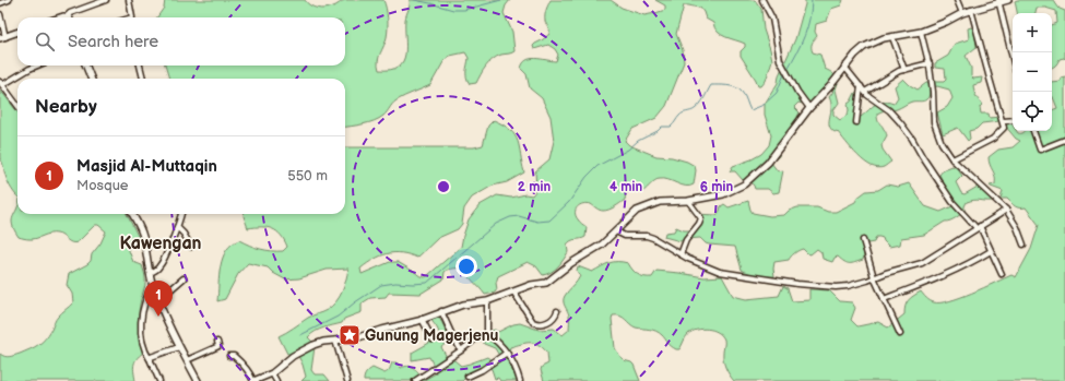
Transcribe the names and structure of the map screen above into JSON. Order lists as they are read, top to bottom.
{
  "districts": ["Kawengan"],
  "places": {
    "place": ["Gunung Magerjenu"]
  },
  "page": {
    "map_buttons": ["+", "−"],
    "search": "Search here",
    "heading": "Nearby",
    "list": [
      {
        "mark": "1",
        "name": "Masjid Al-Muttaqin",
        "note": "Mosque",
        "value": "550 m"
      }
    ],
    "pins": "1"
  },
  "rings": ["2 min", "4 min", "6 min"]
}
